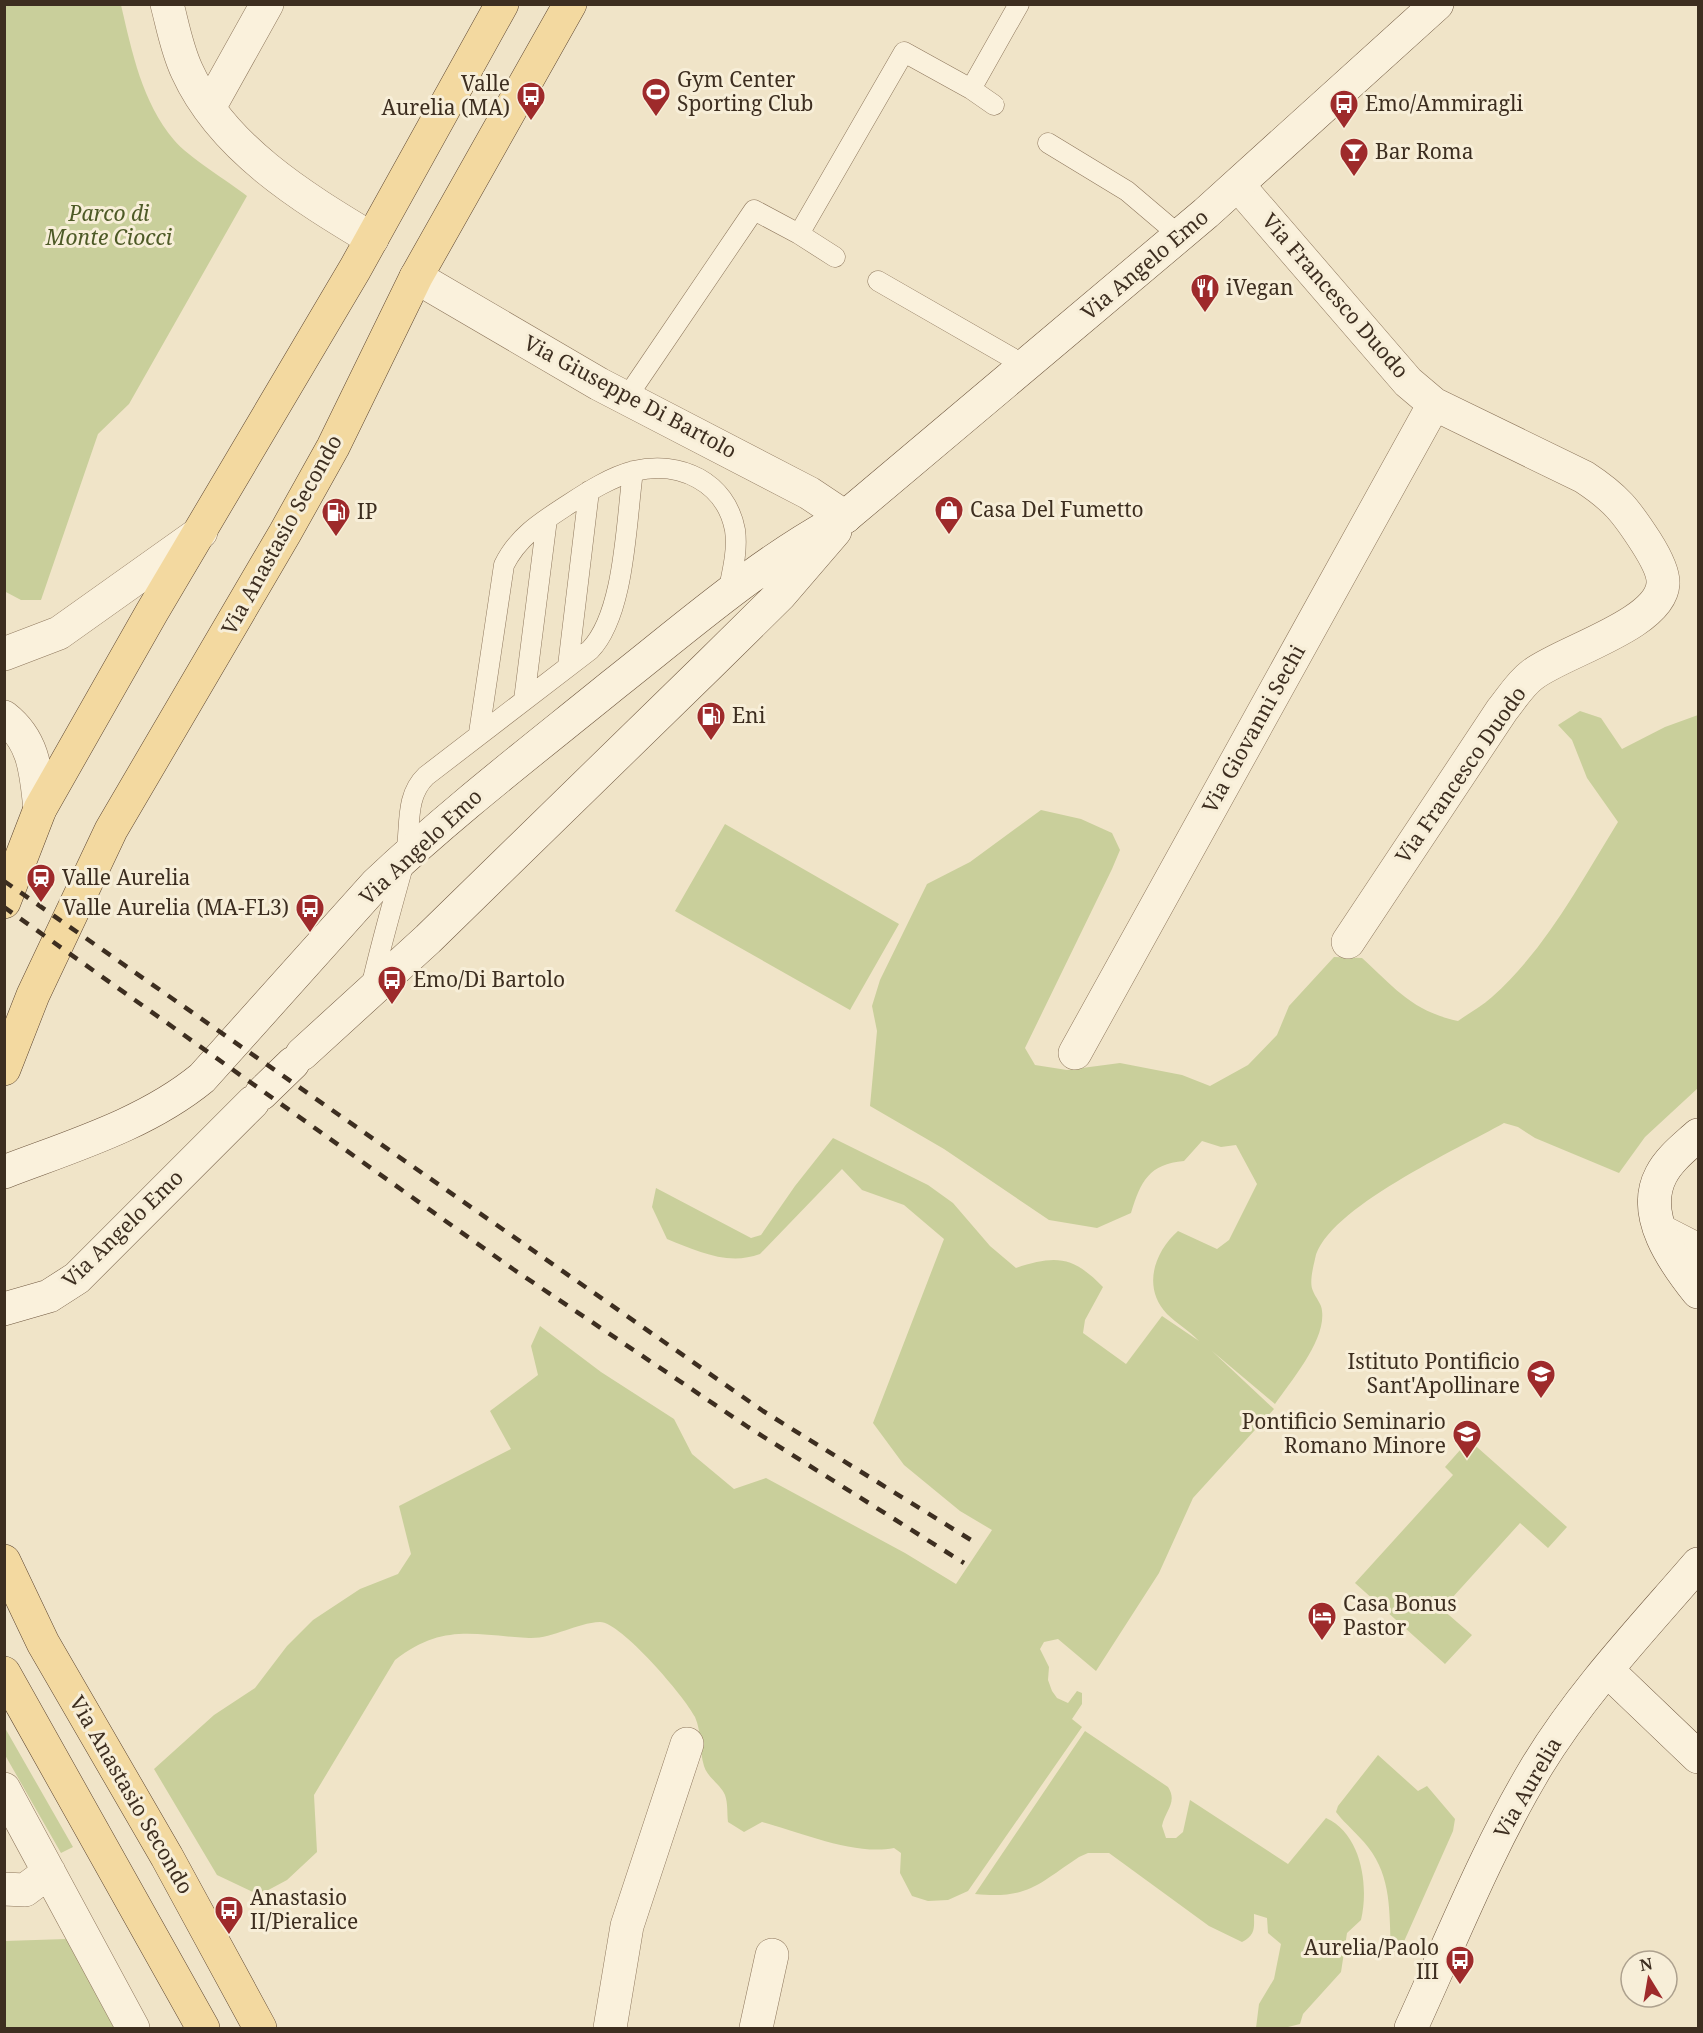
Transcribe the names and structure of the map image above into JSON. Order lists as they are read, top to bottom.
{
  "streets": {
    "main road": ["Via Anastasio Secondo"],
    "street": [
      "Via Angelo Emo",
      "Via Francesco Duodo",
      "Via Giuseppe Di Bartolo",
      "Via Giovanni Sechi",
      "Via Aurelia"
    ]
  },
  "crossings": [
    ["Via Angelo Emo", "Via Francesco Duodo"],
    ["Via Angelo Emo", "Via Giuseppe Di Bartolo"],
    ["Via Francesco Duodo", "Via Giovanni Sechi"],
    ["Via Giuseppe Di Bartolo", "Via Anastasio Secondo"]
  ],
  "parks": ["Parco di Monte Ciocci"],
  "places": {
    "sports": ["Gym Center Sporting Club"],
    "bus stop": [
      "Valle Aurelia (MA)",
      "Emo/Ammiragli",
      "Valle Aurelia (MA-FL3)",
      "Emo/Di Bartolo",
      "Anastasio II/Pieralice",
      "Aurelia/Paolo III"
    ],
    "bar": ["Bar Roma"],
    "restaurant": ["iVegan"],
    "shop": ["Casa Del Fumetto"],
    "fuel station": ["IP", "Eni"],
    "station": ["Valle Aurelia"],
    "school or university": ["Istituto Pontificio Sant'Apollinare", "Pontificio Seminario Romano Minore"],
    "hotel": ["Casa Bonus Pastor"]
  },
  "north": "top"
}
